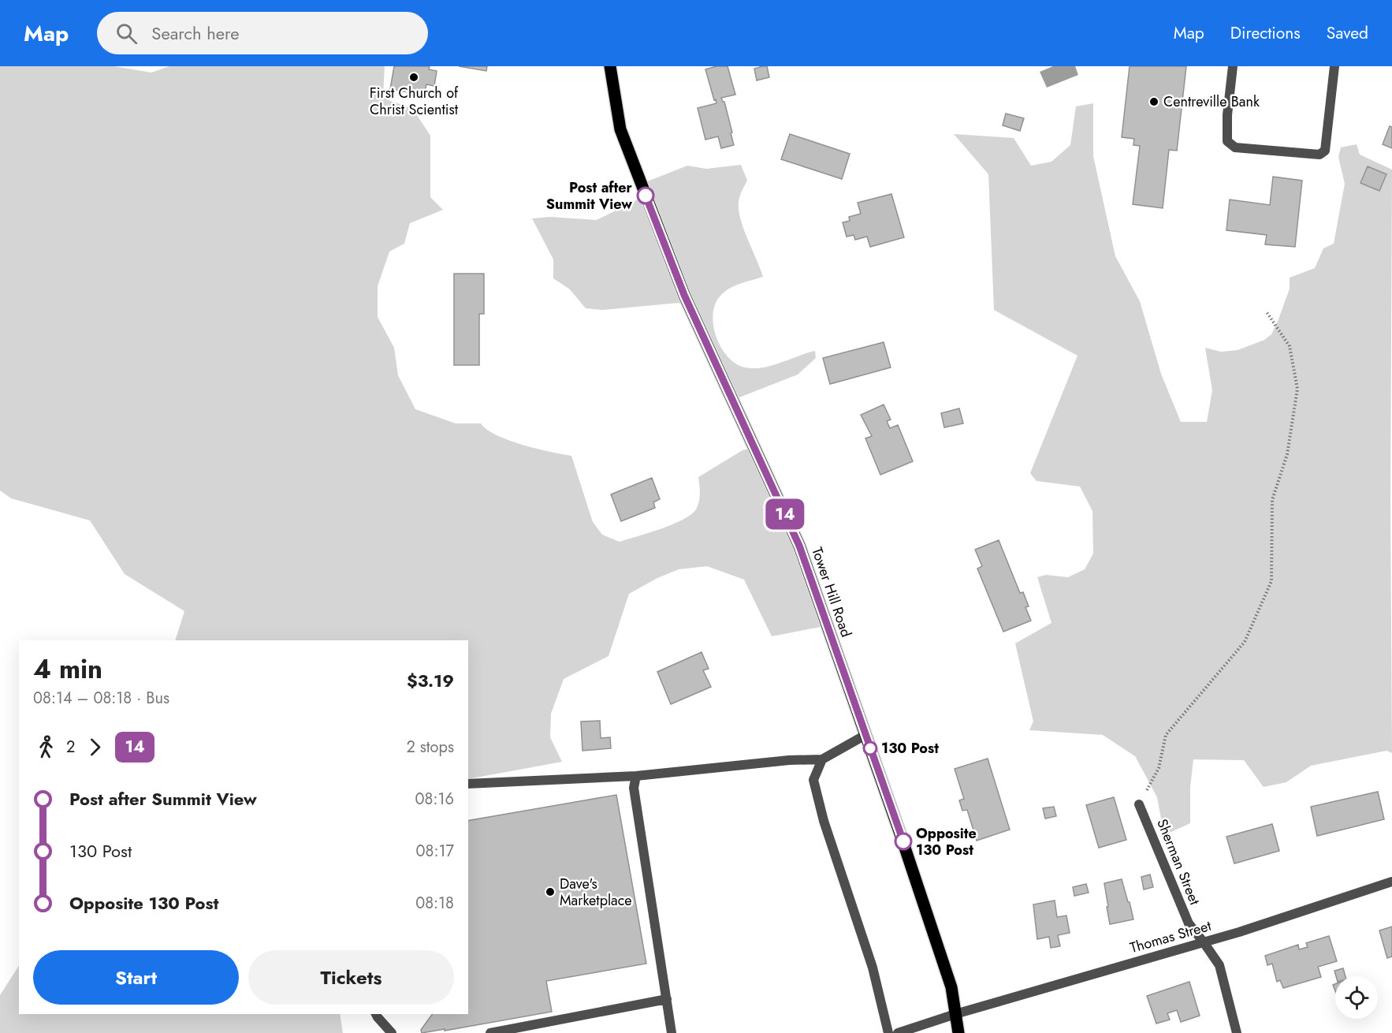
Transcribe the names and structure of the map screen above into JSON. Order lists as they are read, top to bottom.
{
  "streets": {
    "main road": ["Tower Hill Road"],
    "street": ["Sherman Street", "Thomas Street"]
  },
  "crossings": [
    ["Tower Hill Road", "Thomas Street"],
    ["Sherman Street", "Thomas Street"]
  ],
  "places": [
    "First Church of Christ Scientist",
    "Centreville Bank",
    "Post after Summit View",
    "130 Post",
    "Opposite 130 Post",
    "Dave's Marketplace"
  ],
  "lines": ["bus line 14"],
  "page": {
    "header": "Map",
    "search": "Search here",
    "nav": ["Map", "Directions", "Saved"],
    "on_map": "14",
    "heading": ["4 min", "08:14 – 08:18 · Bus", "$3.19"],
    "legs": ["2", "14", "2 stops"],
    "list": [
      {
        "name": "Post after Summit View",
        "value": "08:16"
      },
      {
        "name": "130 Post",
        "value": "08:17"
      },
      {
        "name": "Opposite 130 Post",
        "value": "08:18"
      }
    ],
    "buttons": ["Start", "Tickets"]
  }
}
